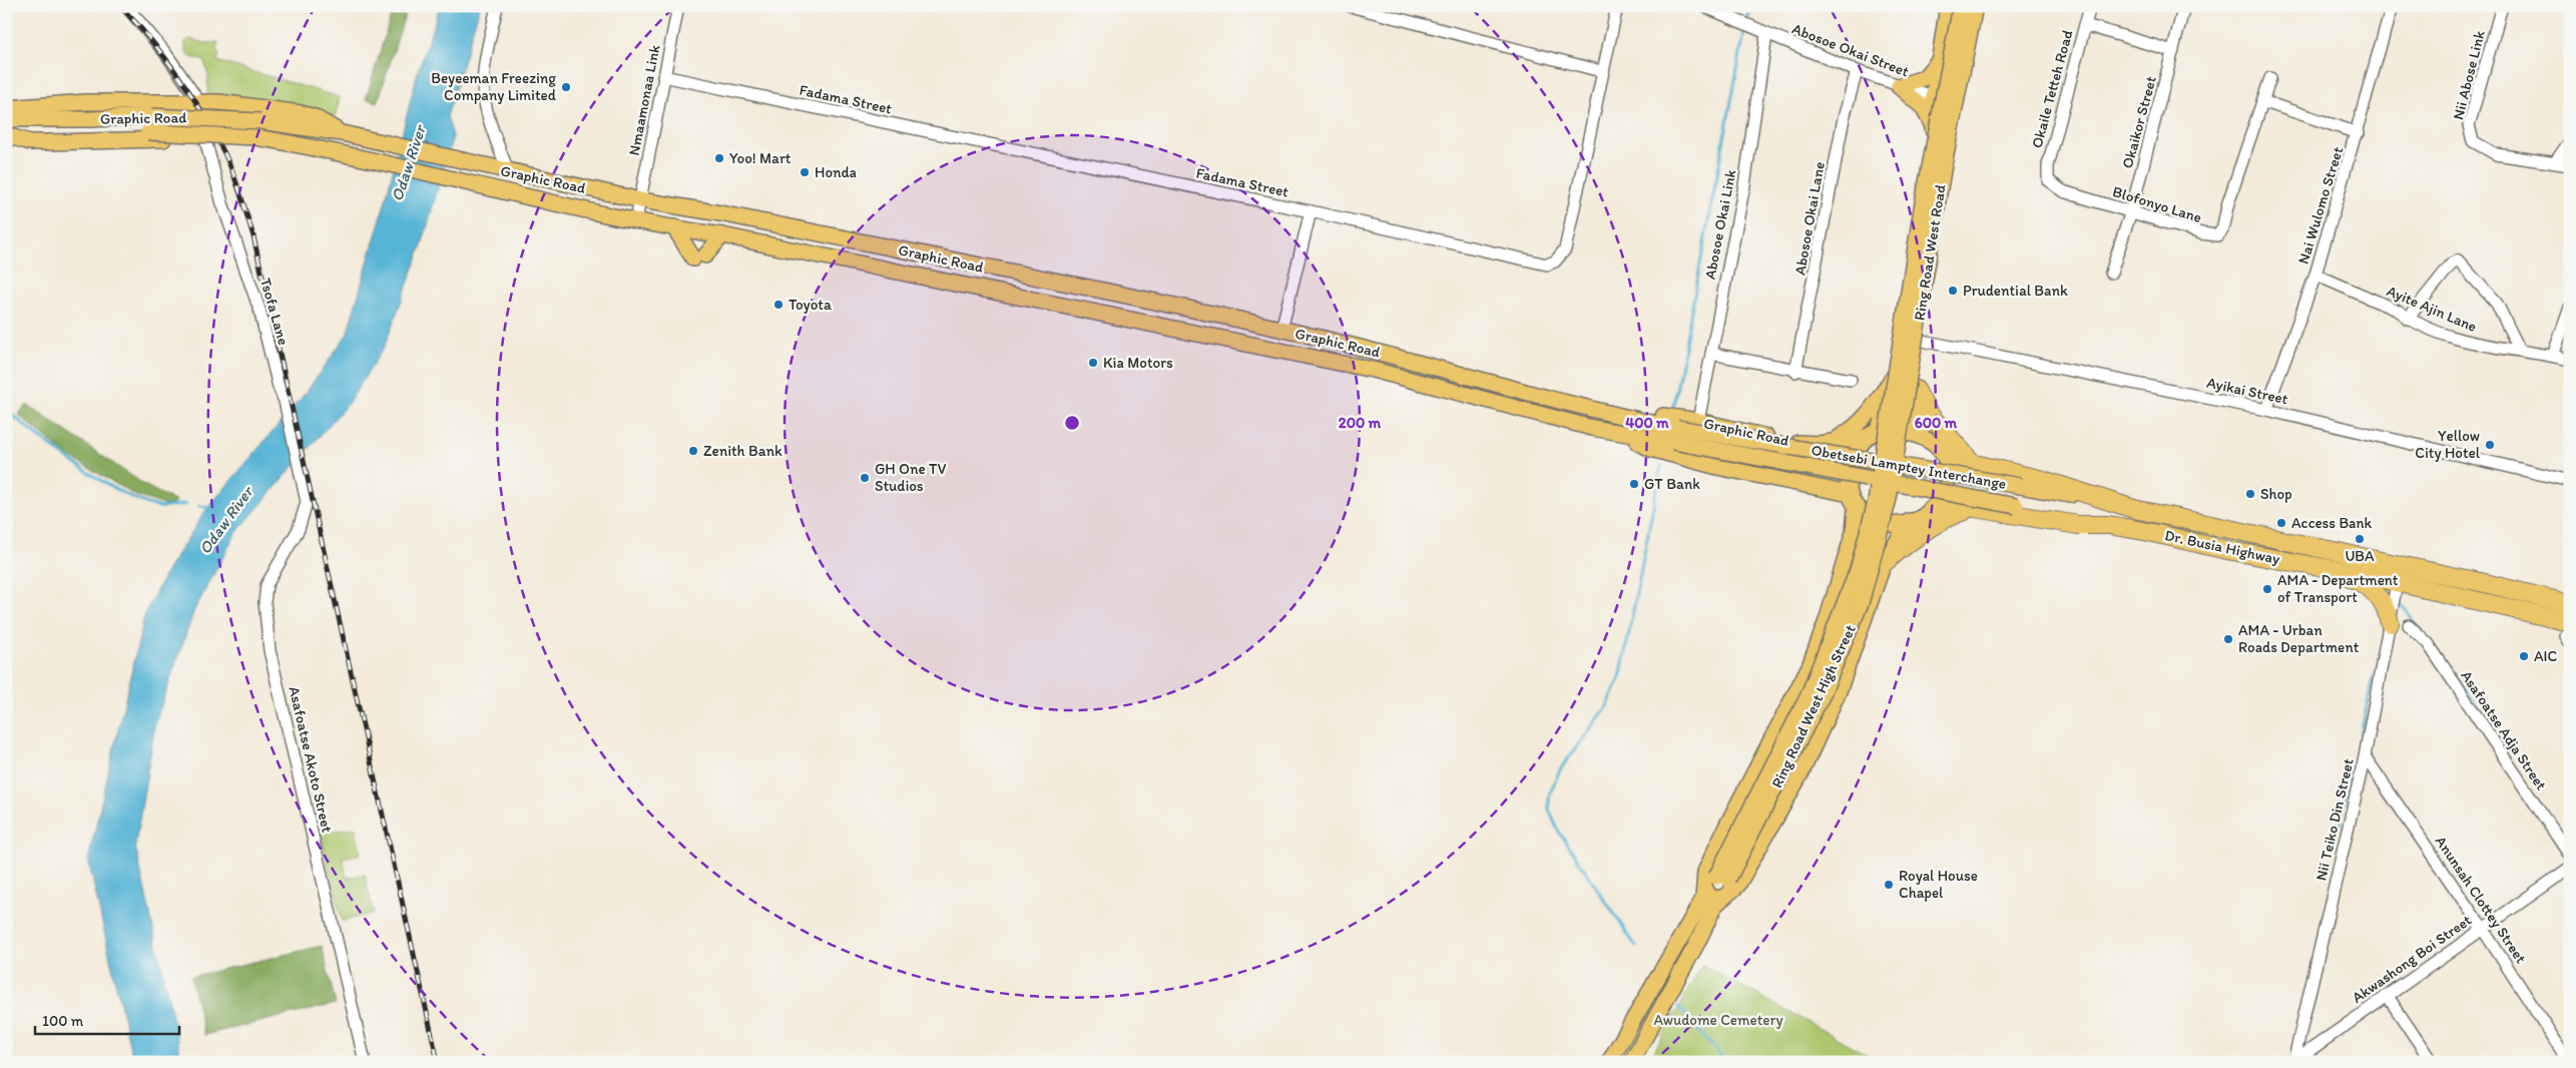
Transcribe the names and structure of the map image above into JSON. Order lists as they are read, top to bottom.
{
  "streets": {
    "highway": ["Dr. Busia Highway"],
    "main road": [
      "Graphic Road",
      "Ring Road West Road",
      "Obetsebi Lamptey Interchange",
      "Ring Road West High Street"
    ],
    "street": [
      "Abosoe Okai Street",
      "Nii Abose Link",
      "Okaile Tetteh Road",
      "Fadama Street",
      "Nmaamonaa Link",
      "Okaikor Street",
      "Blofonyo Lane",
      "Nai Wulomo Street",
      "Abosoe Okai Lane",
      "Abosoe Okai Link",
      "Ayite Ajin Lane",
      "Tsofa Lane",
      "Ayikai Street",
      "Asafoatse Adja Street",
      "Asafoatse Akoto Street",
      "Nii Teiko Din Street",
      "Anunsah Clottey Street",
      "Akwashong Boi Street"
    ]
  },
  "crossings": [
    ["Abosoe Okai Street", "Abosoe Okai Lane"],
    ["Abosoe Okai Street", "Abosoe Okai Link"],
    ["Abosoe Okai Street", "Ring Road West Road"],
    ["Okaile Tetteh Road", "Blofonyo Lane"],
    ["Fadama Street", "Nmaamonaa Link"],
    ["Nmaamonaa Link", "Graphic Road"],
    ["Graphic Road", "Abosoe Okai Link"],
    ["Graphic Road", "Ring Road West Road"],
    ["Graphic Road", "Obetsebi Lamptey Interchange"],
    ["Graphic Road", "Dr. Busia Highway"],
    ["Graphic Road", "Ring Road West High Street"],
    ["Okaikor Street", "Blofonyo Lane"],
    ["Nai Wulomo Street", "Ayite Ajin Lane"],
    ["Nai Wulomo Street", "Ayikai Street"],
    ["Ring Road West Road", "Ayikai Street"],
    ["Ring Road West Road", "Dr. Busia Highway"],
    ["Ring Road West Road", "Ring Road West High Street"],
    ["Tsofa Lane", "Asafoatse Akoto Street"],
    ["Obetsebi Lamptey Interchange", "Dr. Busia Highway"],
    ["Dr. Busia Highway", "Ring Road West High Street"],
    ["Dr. Busia Highway", "Nii Teiko Din Street"],
    ["Nii Teiko Din Street", "Anunsah Clottey Street"],
    ["Nii Teiko Din Street", "Akwashong Boi Street"],
    ["Anunsah Clottey Street", "Akwashong Boi Street"]
  ],
  "water": ["Odaw River"],
  "parks": ["Awudome Cemetery"],
  "places": [
    "Beyeeman Freezing Company Limited",
    "Yoo! Mart",
    "Honda",
    "Prudential Bank",
    "Toyota",
    "Kia Motors",
    "Yellow City Hotel",
    "Zenith Bank",
    "GH One TV Studios",
    "GT Bank",
    "Shop",
    "Access Bank",
    "UBA",
    "AMA - Department of Transport",
    "AMA - Urban Roads Department",
    "AIC",
    "Royal House Chapel"
  ],
  "scale_bar": "100 m",
  "rings": ["200 m", "400 m", "600 m"]
}
